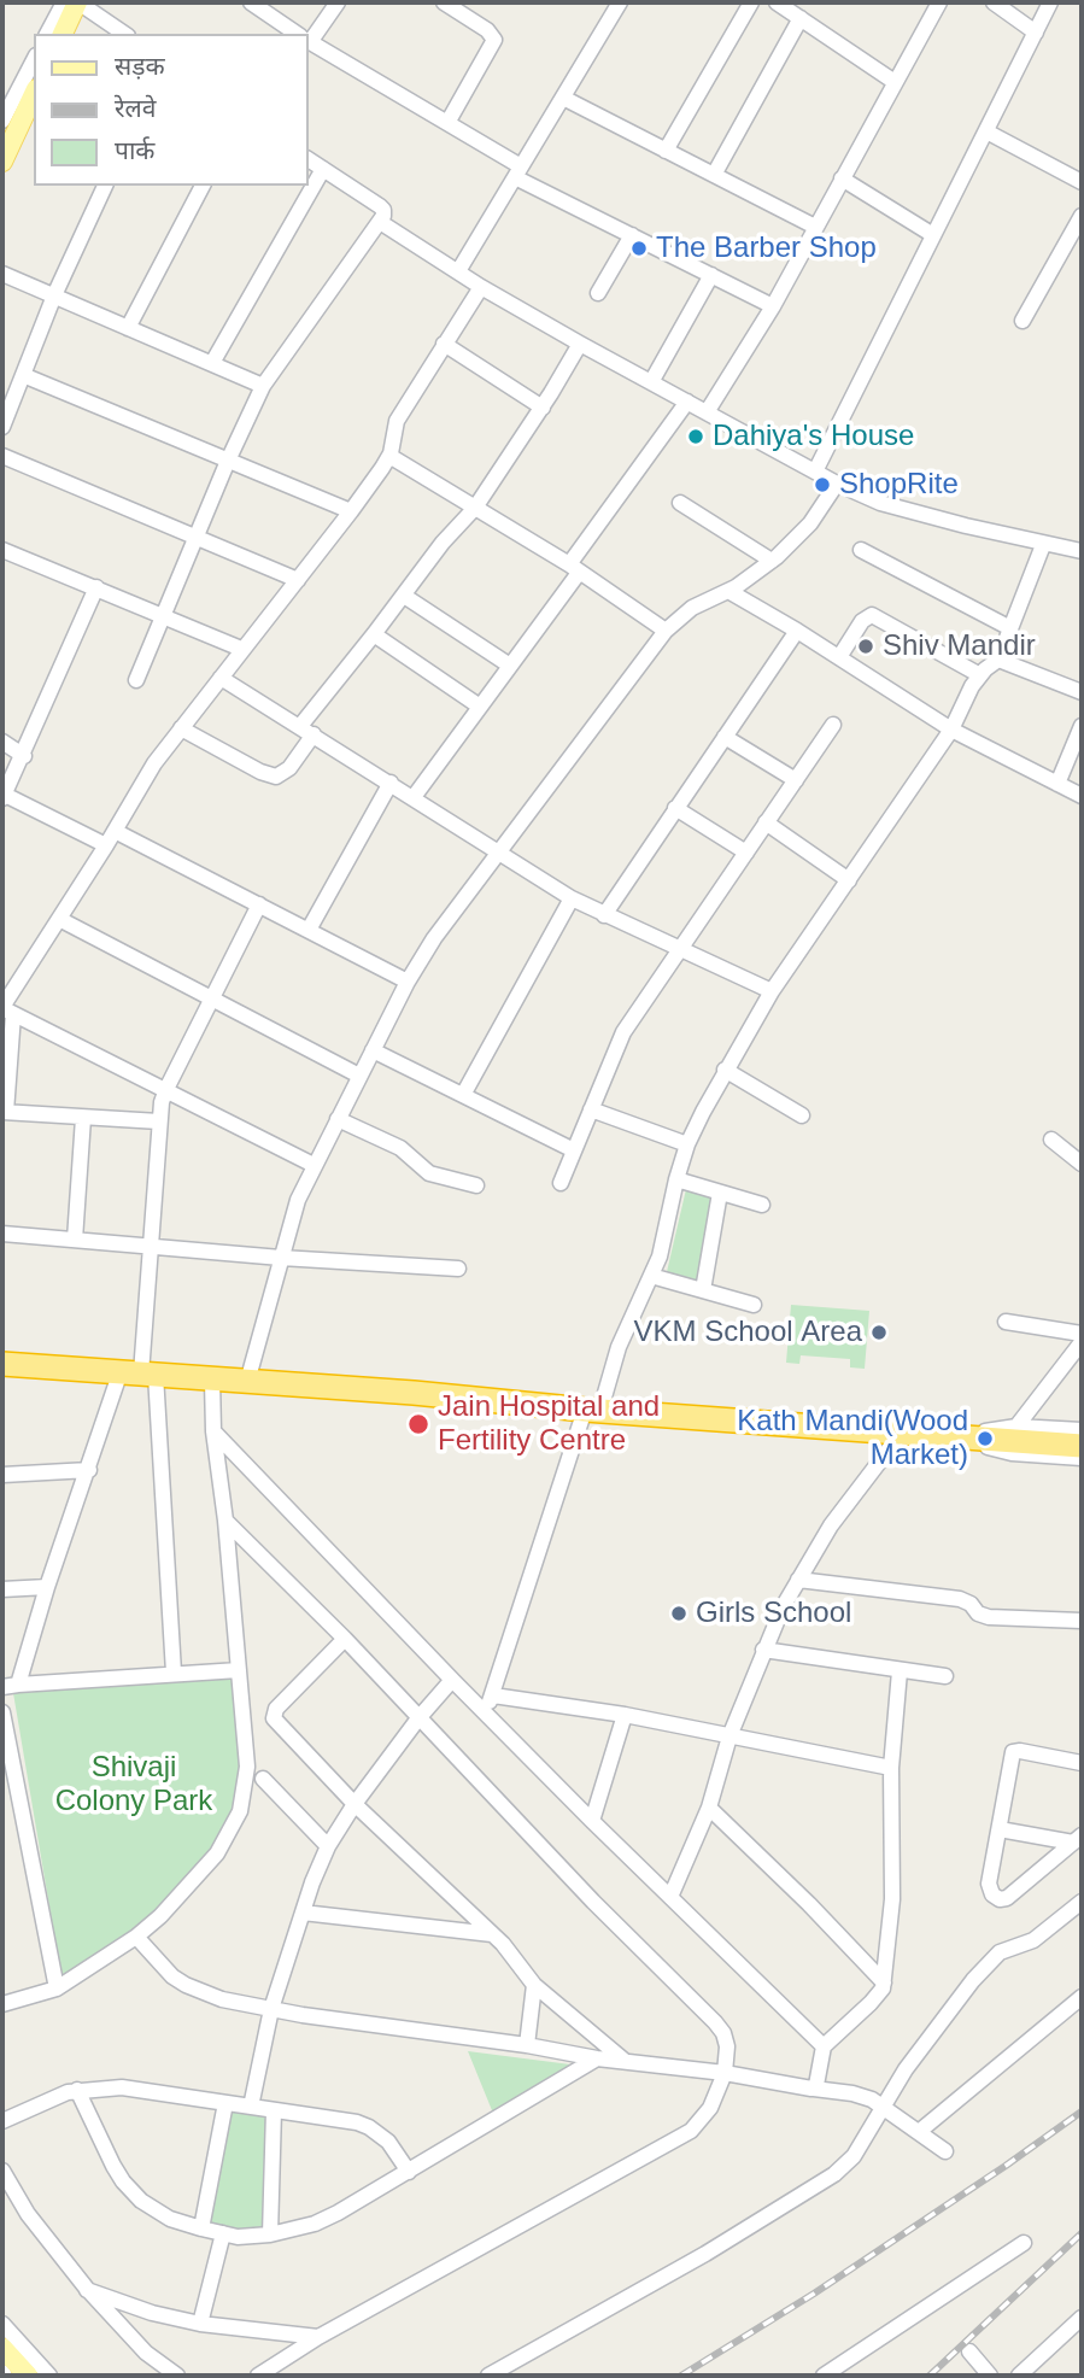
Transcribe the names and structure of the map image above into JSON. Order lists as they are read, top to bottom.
{
  "parks": ["Shivaji Colony Park"],
  "places": [
    "The Barber Shop",
    "Dahiya's House",
    "ShopRite",
    "Shiv Mandir",
    "VKM School Area",
    "Jain Hospital and Fertility Centre",
    "Kath Mandi(Wood Market)",
    "Girls School"
  ],
  "legend": ["सड़क", "रेलवे", "पार्क"]
}
